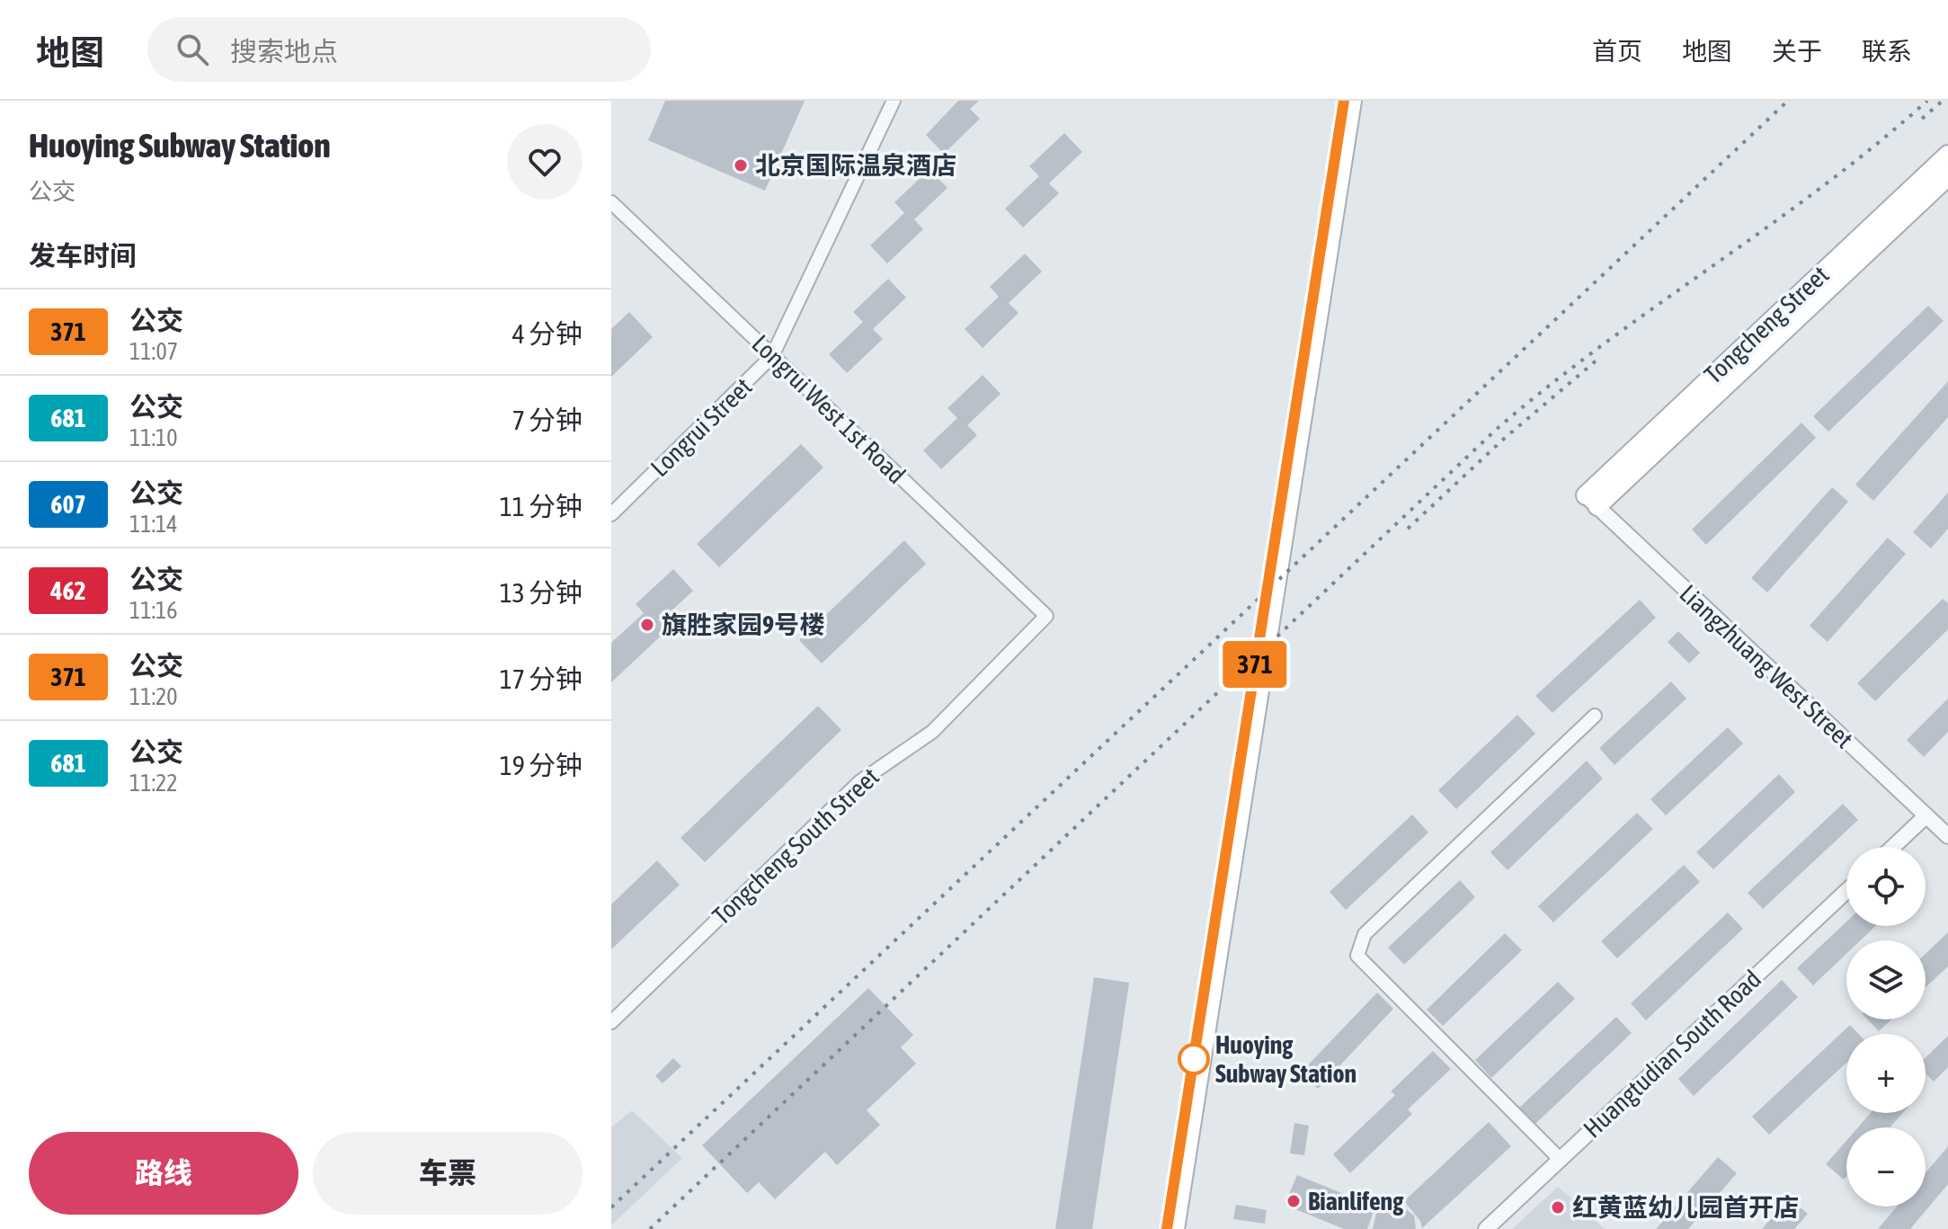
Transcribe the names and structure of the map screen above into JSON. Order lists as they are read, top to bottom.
{
  "streets": {
    "main road": ["Tongcheng Street"],
    "street": [
      "Longrui West 1st Road",
      "Longrui Street",
      "Liangzhuang West Street",
      "Tongcheng South Street",
      "Huangtudian South Road"
    ]
  },
  "crossings": [
    ["Tongcheng Street", "Liangzhuang West Street"],
    ["Longrui West 1st Road", "Longrui Street"],
    ["Longrui West 1st Road", "Tongcheng South Street"]
  ],
  "places": [
    "北京国际温泉酒店",
    "旗胜家园9号楼",
    "Huoying Subway Station",
    "Bianlifeng",
    "红黄蓝幼儿园首开店"
  ],
  "lines": ["bus line 371"],
  "page": {
    "header": "地图",
    "search": "搜索地点",
    "nav": [
      "首页",
      "地图",
      "关于",
      "联系"
    ],
    "heading": [
      ["Huoying Subway Station", "公交"],
      "发车时间"
    ],
    "on_map": "371",
    "list": [
      {
        "mark": "371",
        "name": "公交",
        "note": "11:07",
        "value": "4 分钟"
      },
      {
        "mark": "681",
        "name": "公交",
        "note": "11:10",
        "value": "7 分钟"
      },
      {
        "mark": "607",
        "name": "公交",
        "note": "11:14",
        "value": "11 分钟"
      },
      {
        "mark": "462",
        "name": "公交",
        "note": "11:16",
        "value": "13 分钟"
      },
      {
        "mark": "371",
        "name": "公交",
        "note": "11:20",
        "value": "17 分钟"
      },
      {
        "mark": "681",
        "name": "公交",
        "note": "11:22",
        "value": "19 分钟"
      }
    ],
    "map_buttons": ["+", "−"],
    "buttons": ["路线", "车票"]
  }
}
